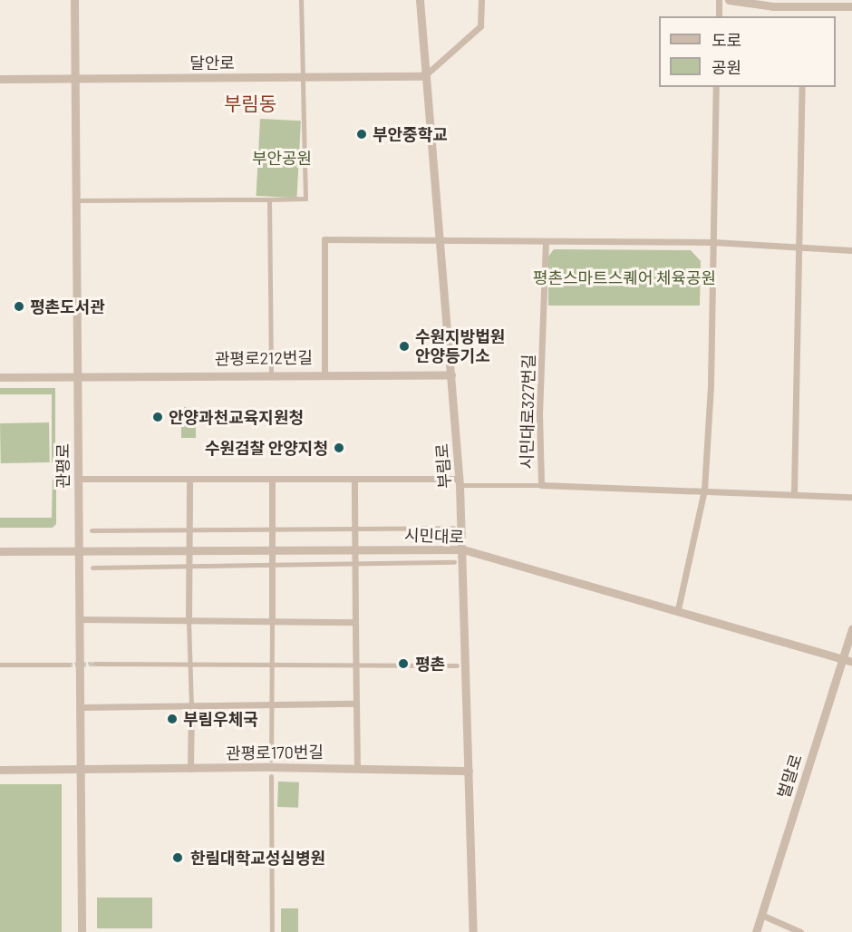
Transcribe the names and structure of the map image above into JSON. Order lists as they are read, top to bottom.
{
  "streets": {
    "street": [
      "달안로",
      "관평로212번길",
      "시민대로327번길",
      "관평로",
      "부림로",
      "시민대로",
      "관평로170번길",
      "벌말로"
    ]
  },
  "crossings": [
    ["달안로", "관평로"],
    ["달안로", "부림로"],
    ["관평로212번길", "관평로"],
    ["관평로212번길", "부림로"],
    ["관평로", "시민대로"],
    ["관평로", "관평로170번길"],
    ["부림로", "시민대로"],
    ["부림로", "관평로170번길"],
    ["시민대로", "벌말로"]
  ],
  "districts": ["부림동"],
  "parks": ["부안공원", "평촌스마트스퀘어 체육공원"],
  "places": [
    "부안중학교",
    "평촌도서관",
    "수원지방법원 안양등기소",
    "안양과천교육지원청",
    "수원검찰 안양지청",
    "평촌",
    "부림우체국",
    "한림대학교성심병원"
  ],
  "legend": ["도로", "공원"]
}
